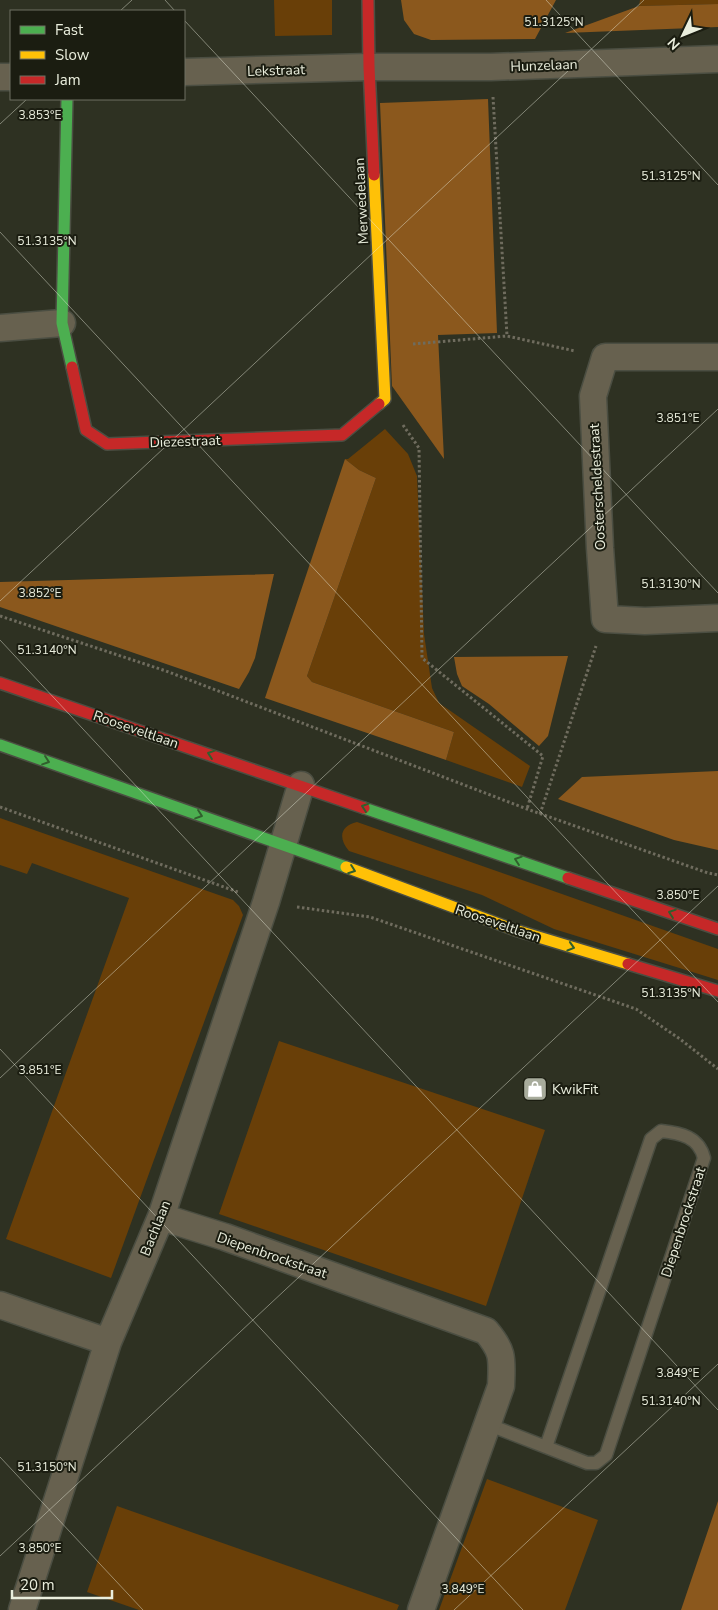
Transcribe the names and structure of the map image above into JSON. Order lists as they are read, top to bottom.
{
  "streets": {
    "main road": ["Merwedelaan", "Diezestraat", "Rooseveltlaan"],
    "street": [
      "Hunzelaan",
      "Lekstraat",
      "Oosterscheldestraat",
      "Diepenbrockstraat",
      "Bachlaan"
    ]
  },
  "crossings": [
    ["Hunzelaan", "Lekstraat"],
    ["Hunzelaan", "Merwedelaan"],
    ["Lekstraat", "Merwedelaan"],
    ["Merwedelaan", "Diezestraat"],
    ["Rooseveltlaan", "Bachlaan"],
    ["Diepenbrockstraat", "Bachlaan"]
  ],
  "places": {
    "shop": ["KwikFit"]
  },
  "legend": ["Fast", "Slow", "Jam"],
  "scale_bar": "20 m",
  "north": "bottom left",
  "coordinates": [
    "51.3125°N",
    "3.853°E",
    "51.3135°N",
    "3.851°E",
    "51.3130°N",
    "3.852°E",
    "51.3140°N",
    "3.850°E",
    "3.849°E",
    "51.3150°N"
  ]
}
